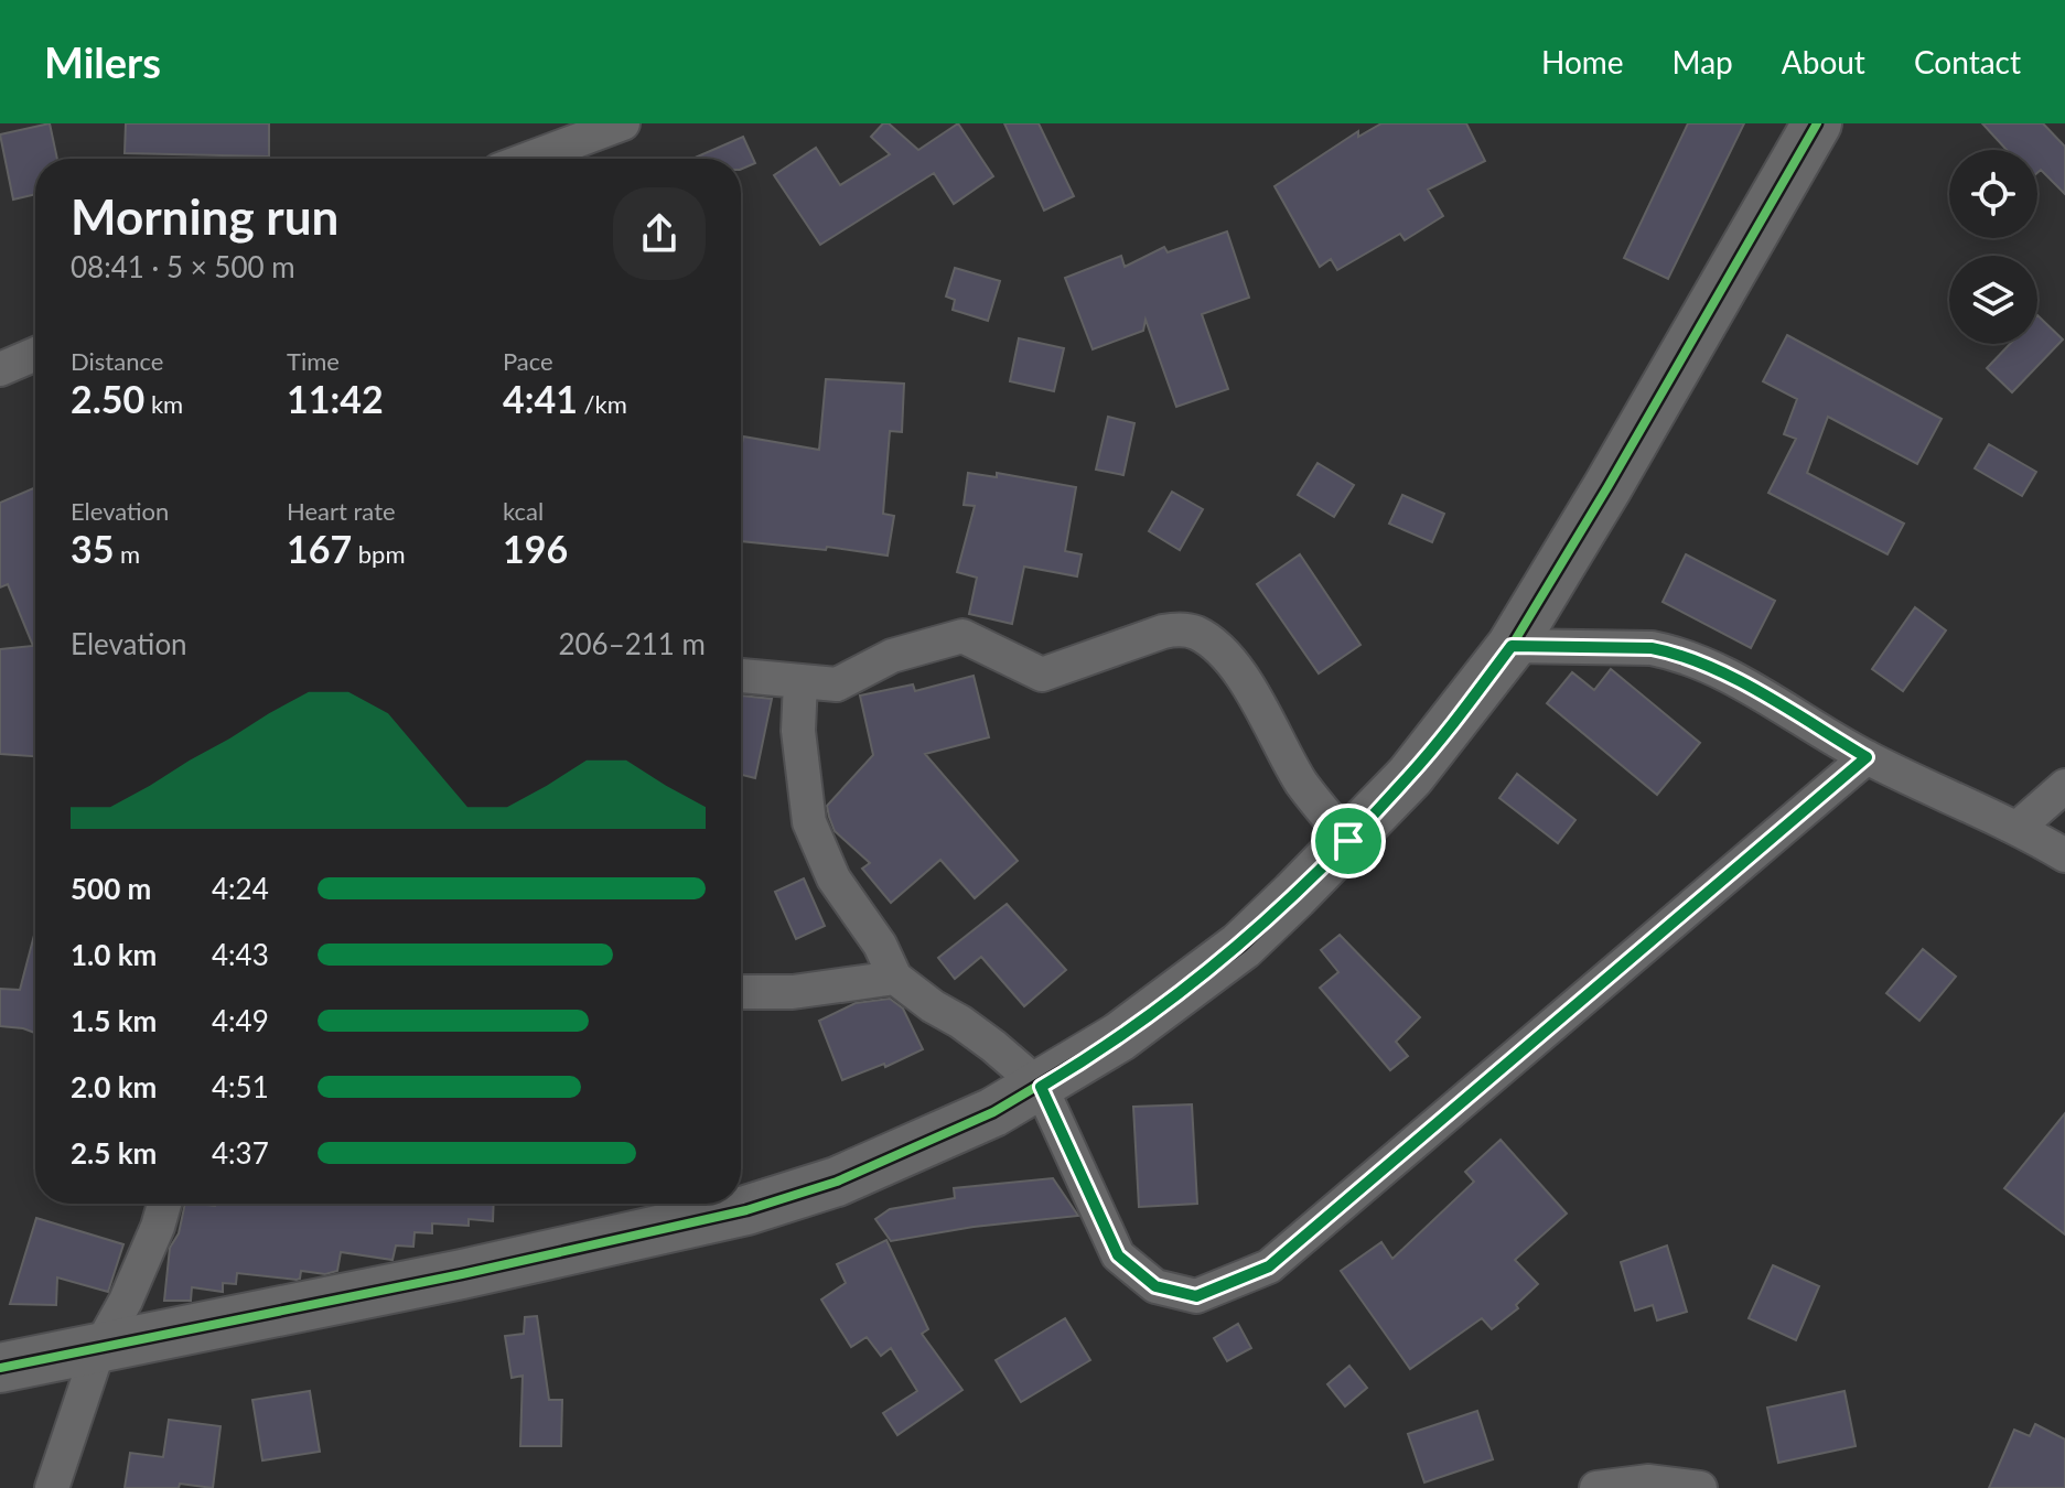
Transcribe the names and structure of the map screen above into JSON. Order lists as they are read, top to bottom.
{
  "page": {
    "header": "Milers",
    "nav": [
      "Home",
      "Map",
      "About",
      "Contact"
    ],
    "heading": ["Morning run", "08:41 · 5 × 500 m"],
    "stats": [
      ["Distance", "2.50 km"],
      ["Time", "11:42"],
      ["Pace", "4:41 /km"],
      ["Elevation", "35 m"],
      ["Heart rate", "167 bpm"],
      ["kcal", "196"]
    ],
    "chart": ["Elevation", "206–211 m"],
    "list": [
      {
        "name": "500 m",
        "note": "4:24"
      },
      {
        "name": "1.0 km",
        "note": "4:43"
      },
      {
        "name": "1.5 km",
        "note": "4:49"
      },
      {
        "name": "2.0 km",
        "note": "4:51"
      },
      {
        "name": "2.5 km",
        "note": "4:37"
      }
    ]
  }
}
